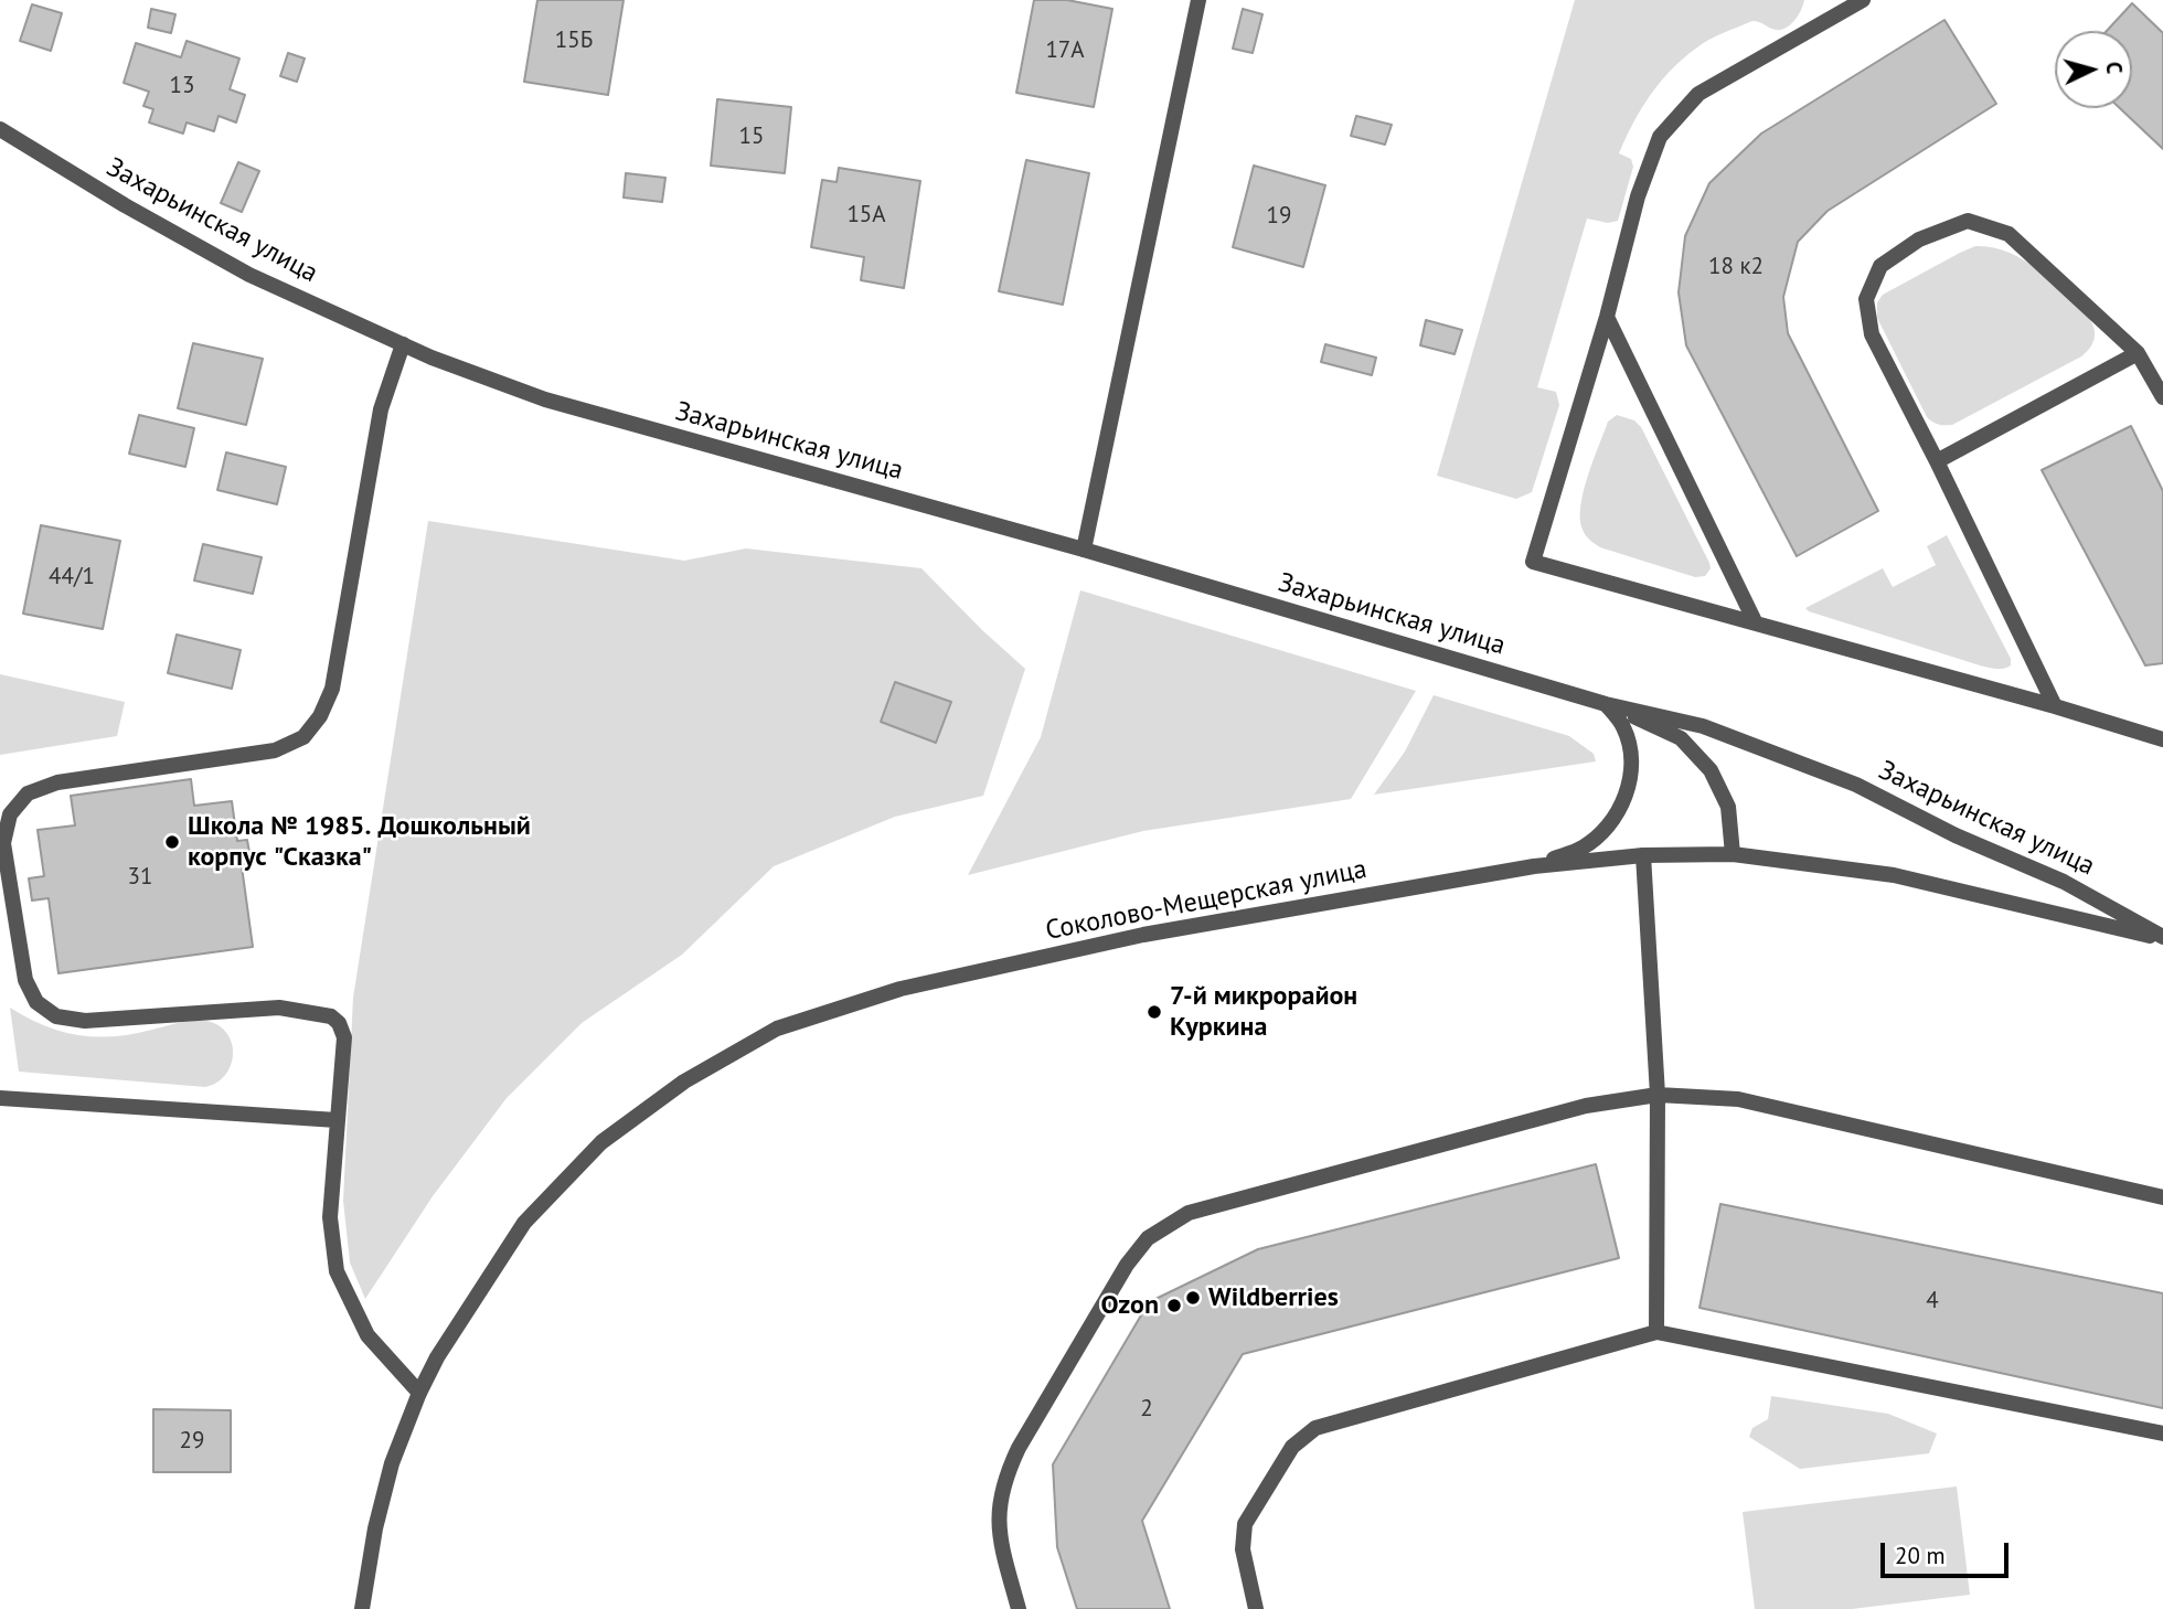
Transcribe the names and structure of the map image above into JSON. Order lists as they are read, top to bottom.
{
  "streets": {
    "street": ["Захарьинская улица", "Соколово-Мещерская улица"]
  },
  "crossings": [
    ["Захарьинская улица", "Соколово-Мещерская улица"]
  ],
  "places": [
    "Школа № 1985. Дошкольный корпус \"Сказка\"",
    "7-й микрорайон Куркина",
    "Wildberries",
    "Ozon"
  ],
  "house_numbers": [
    "15Б",
    "17А",
    "13",
    "15",
    "15А",
    "19",
    "18 к2",
    "44/1",
    "31",
    "4",
    "2",
    "29"
  ],
  "scale_bar": "20 m",
  "north": "right"
}
